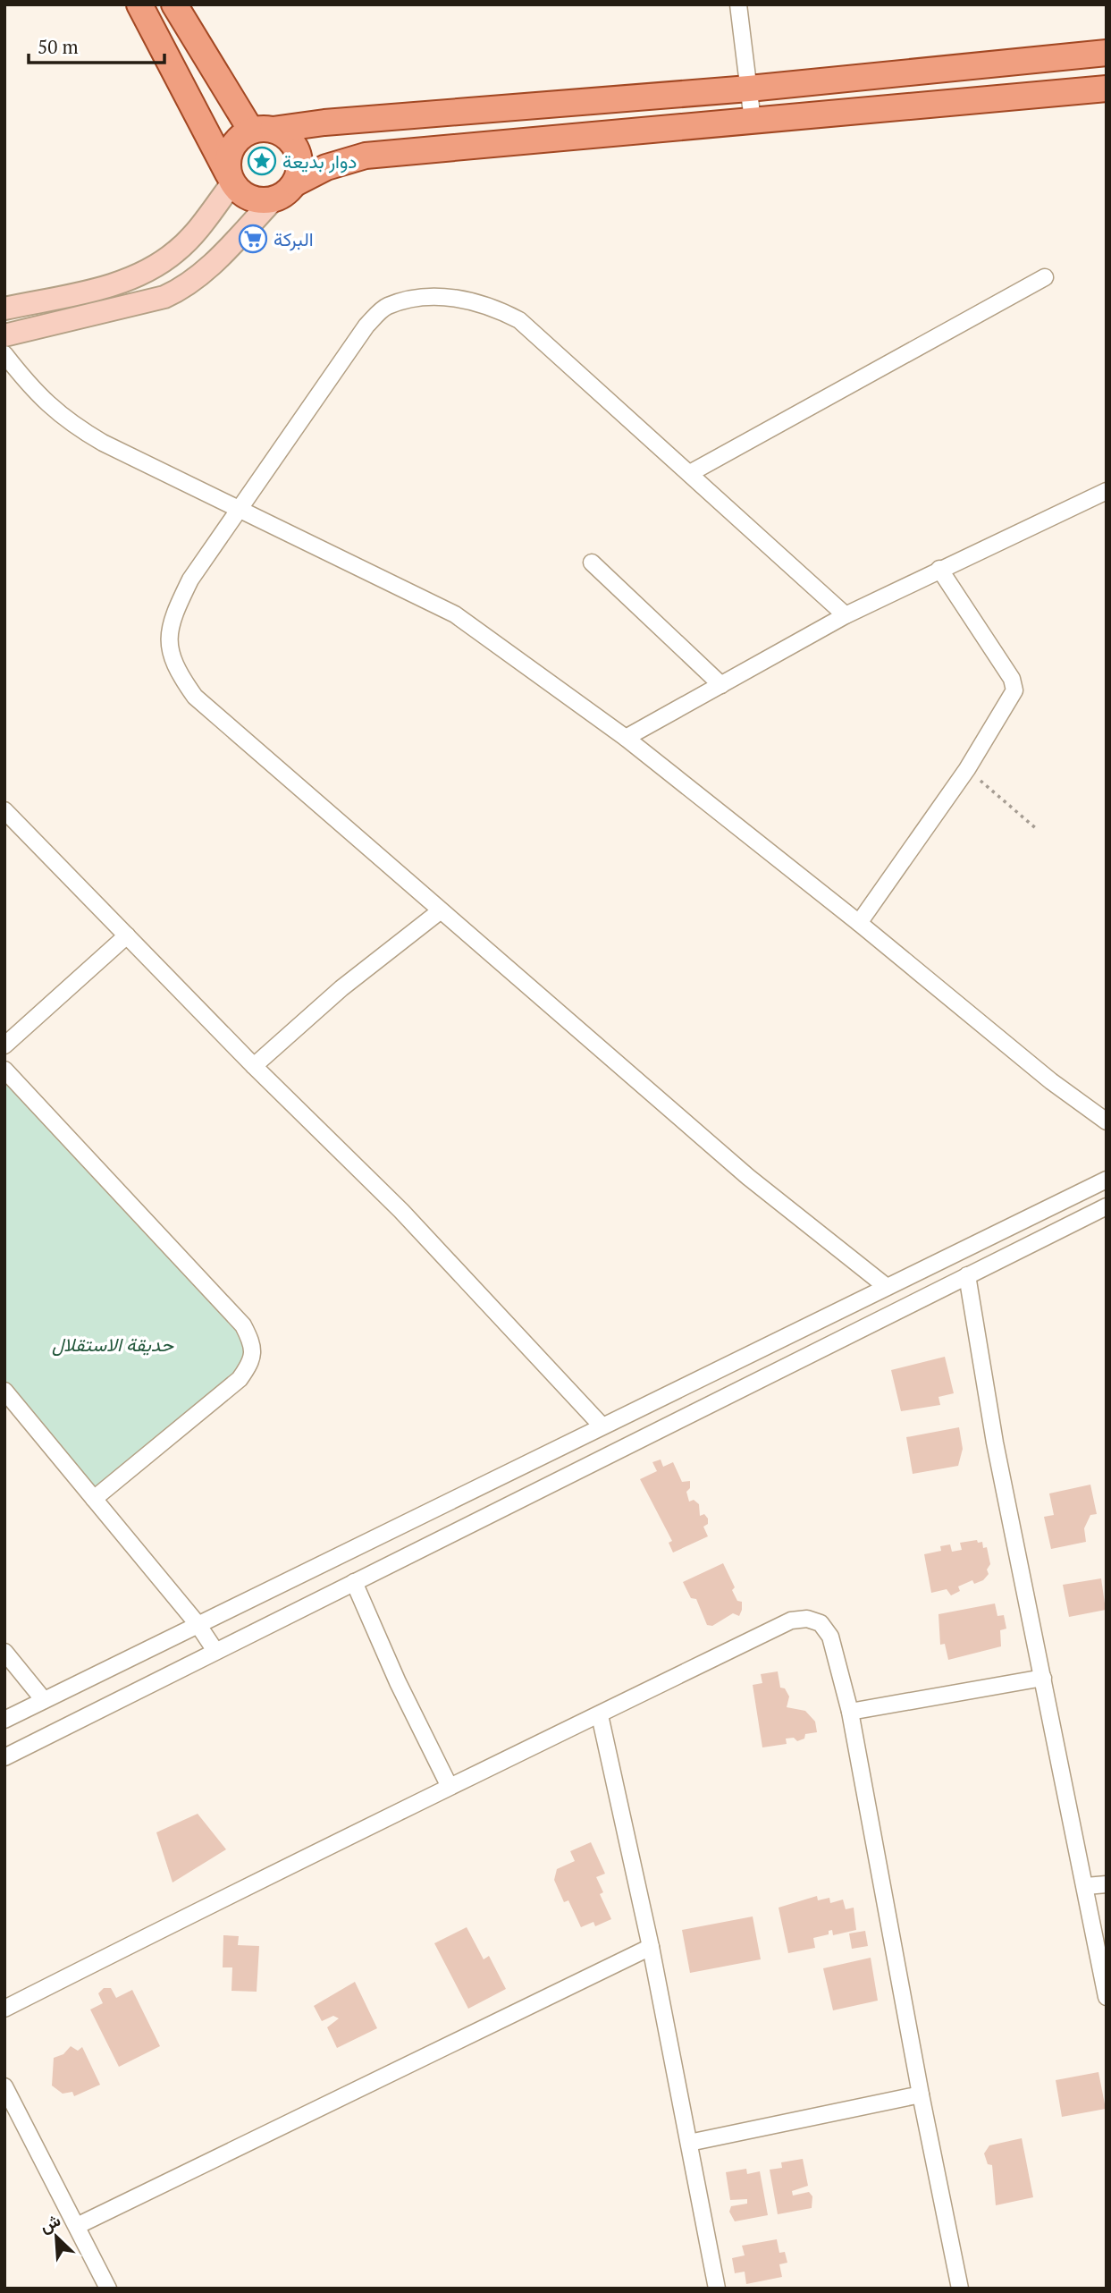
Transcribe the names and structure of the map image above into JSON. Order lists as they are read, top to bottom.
{
  "parks": ["حديقة الاستقلال"],
  "places": {
    "place": ["دوار بديعة"],
    "supermarket": ["البركة"]
  },
  "scale_bar": "50 m",
  "north": "top left"
}
